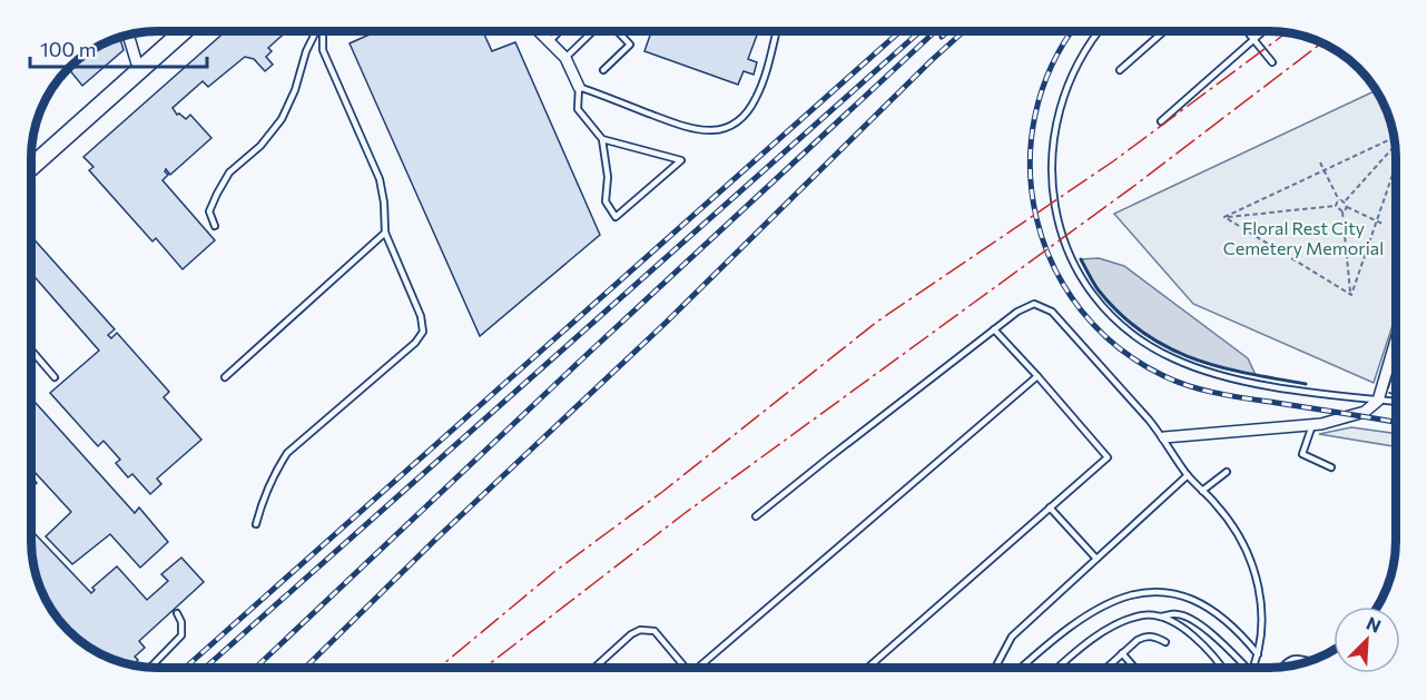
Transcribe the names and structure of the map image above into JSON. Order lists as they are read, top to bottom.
{
  "parks": ["Floral Rest City Cemetery Memorial"],
  "scale_bar": "100 m",
  "north": "top right"
}
